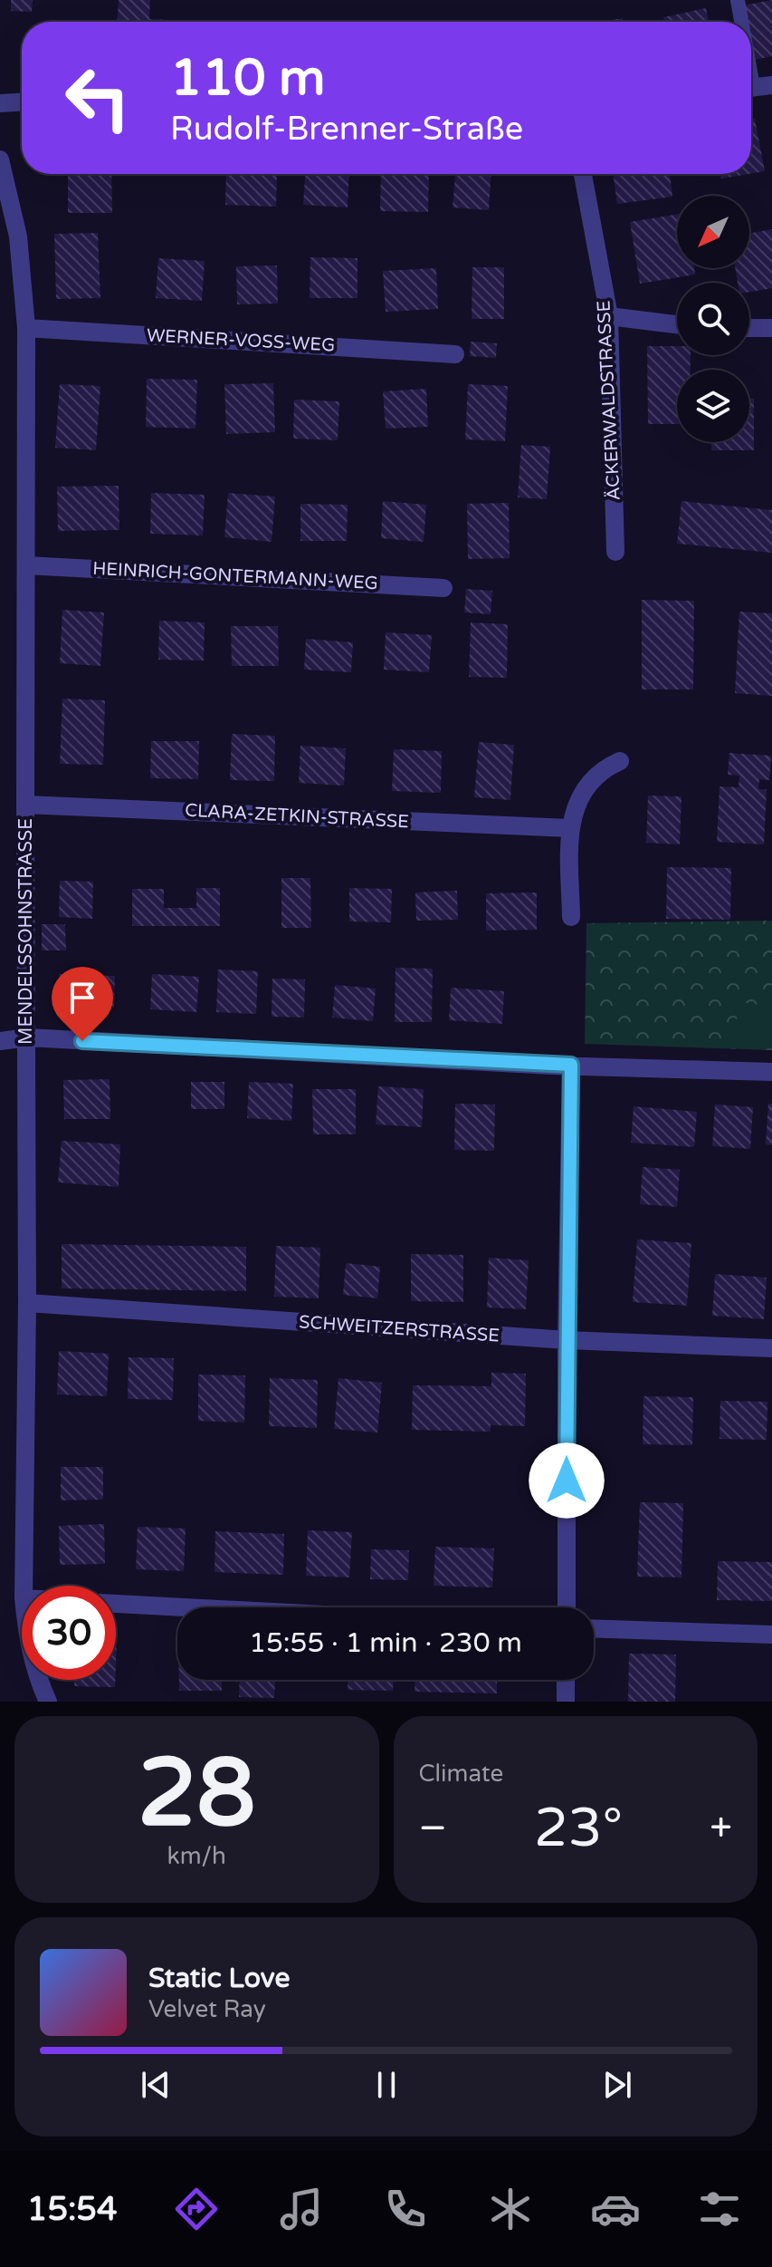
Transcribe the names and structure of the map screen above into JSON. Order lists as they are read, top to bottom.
{
  "streets": {
    "street": [
      "WERNER-VOSS-WEG",
      "ÄCKERWALDSTRASSE",
      "HEINRICH-GONTERMANN-WEG",
      "CLARA-ZETKIN-STRASSE",
      "MENDELSSOHNSTRASSE",
      "SCHWEITZERSTRASSE"
    ]
  },
  "crossings": [
    ["WERNER-VOSS-WEG", "MENDELSSOHNSTRASSE"],
    ["HEINRICH-GONTERMANN-WEG", "MENDELSSOHNSTRASSE"],
    ["CLARA-ZETKIN-STRASSE", "MENDELSSOHNSTRASSE"],
    ["MENDELSSOHNSTRASSE", "SCHWEITZERSTRASSE"]
  ],
  "north": "bottom left",
  "page": {
    "turn": ["110 m", "Rudolf-Brenner-Straße"],
    "limit": "30",
    "trip": "15:55 · 1 min · 230 m",
    "tile": [
      ["28", "km/h"],
      "Climate"
    ],
    "heat": ["−", "23°", "+"],
    "song": ["Static Love", "Velvet Ray"],
    "tabs": "15:54"
  }
}
